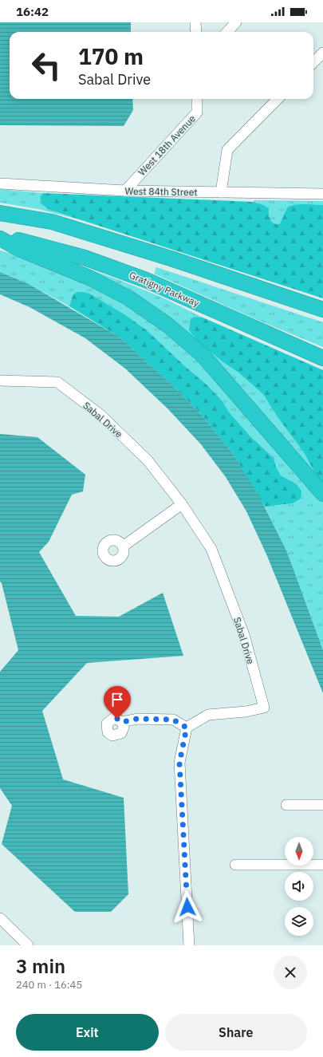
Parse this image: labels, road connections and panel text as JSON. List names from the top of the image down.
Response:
{
  "streets": {
    "highway": ["Gratigny Parkway"],
    "street": ["West 18th Avenue", "West 84th Street", "Sabal Drive"]
  },
  "crossings": [
    ["West 18th Avenue", "West 84th Street"]
  ],
  "north": "bottom",
  "page": {
    "status": "16:42",
    "turn": ["170 m", "Sabal Drive"],
    "heading": ["3 min", "240 m · 16:45"],
    "buttons": ["Exit", "Share"]
  }
}
